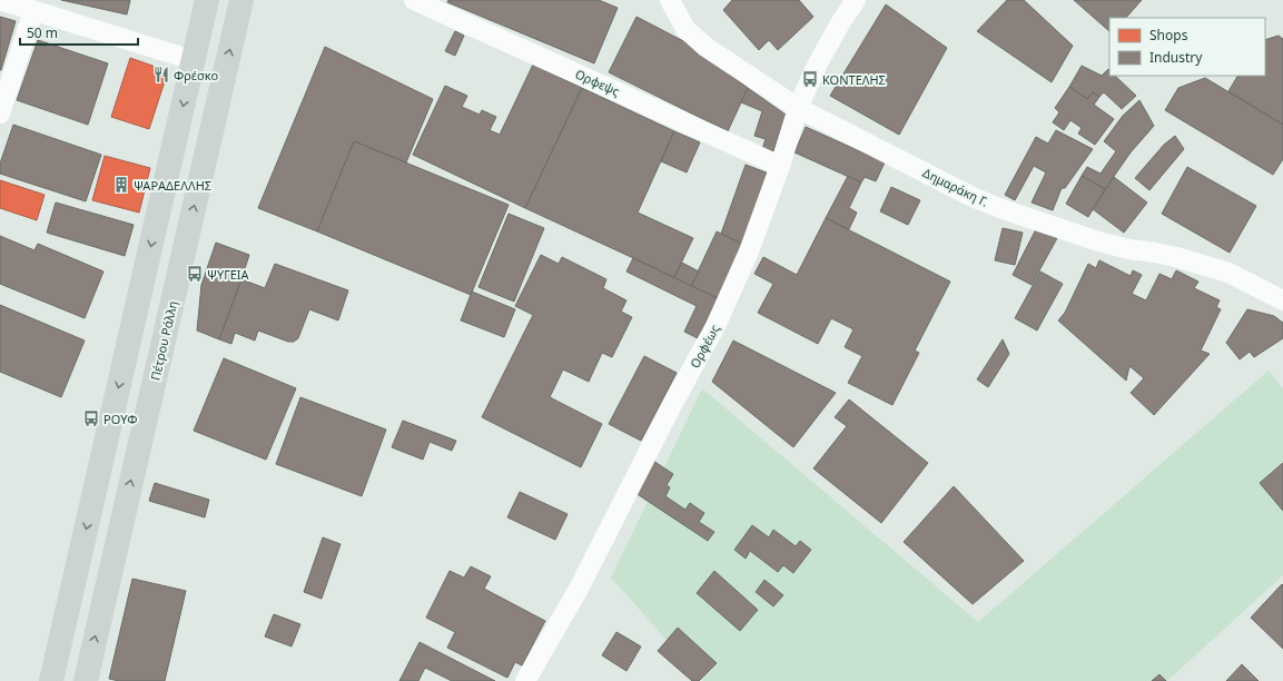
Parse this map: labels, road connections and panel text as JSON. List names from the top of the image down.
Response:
{
  "streets": {
    "main road": ["Πέτρου Ράλλη"],
    "street": ["Ορφεψς", "Δημαράκη Γ.", "Ορφέως"]
  },
  "crossings": [
    ["Ορφεψς", "Ορφέως"],
    ["Δημαράκη Γ.", "Ορφέως"]
  ],
  "places": {
    "restaurant": ["Φρέσκο"],
    "bus stop": ["ΚΟΝΤΕΛΗΣ", "ΨΥΓΕΙΑ", "ΡΟΥΦ"],
    "building": ["ΨΑΡΑΔΕΛΛΗΣ"]
  },
  "legend": ["Shops", "Industry"],
  "scale_bar": "50 m"
}
